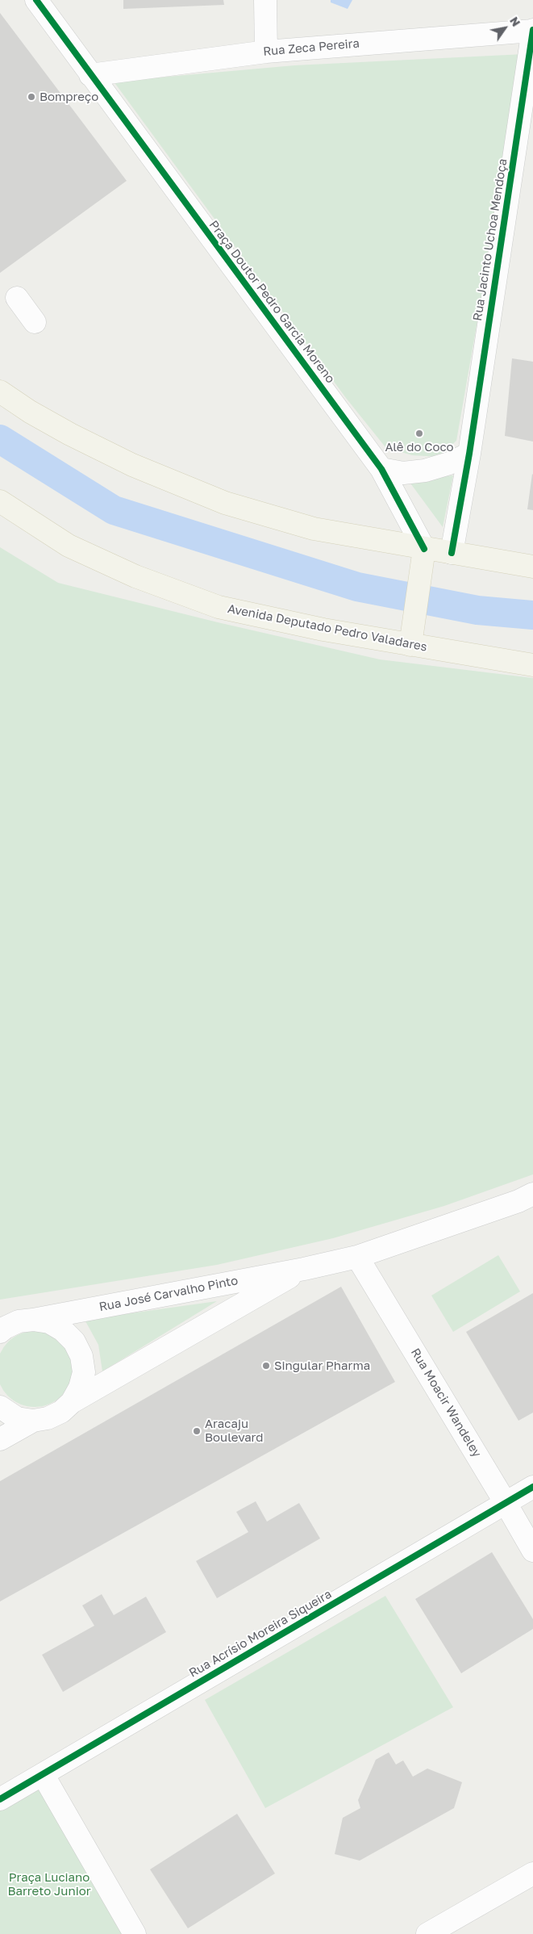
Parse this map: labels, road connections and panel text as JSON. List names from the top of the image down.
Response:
{
  "streets": {
    "main road": ["Avenida Deputado Pedro Valadares"],
    "street": [
      "Rua Zeca Pereira",
      "Rua Jacinto Uchoa Mendoça",
      "Praça Doutor Pedro Garcia Moreno",
      "Rua José Carvalho Pinto",
      "Rua Moacir Wandeley",
      "Rua Acrísio Moreira Siqueira"
    ]
  },
  "crossings": [
    ["Rua Zeca Pereira", "Rua Jacinto Uchoa Mendoça"],
    ["Rua Zeca Pereira", "Praça Doutor Pedro Garcia Moreno"],
    ["Rua José Carvalho Pinto", "Rua Moacir Wandeley"],
    ["Rua Moacir Wandeley", "Rua Acrísio Moreira Siqueira"]
  ],
  "parks": ["Praça Luciano Barreto Junior"],
  "places": [
    "Bompreço",
    "Alê do Coco",
    "Singular Pharma",
    "Aracaju Boulevard"
  ],
  "north": "top right"
}
